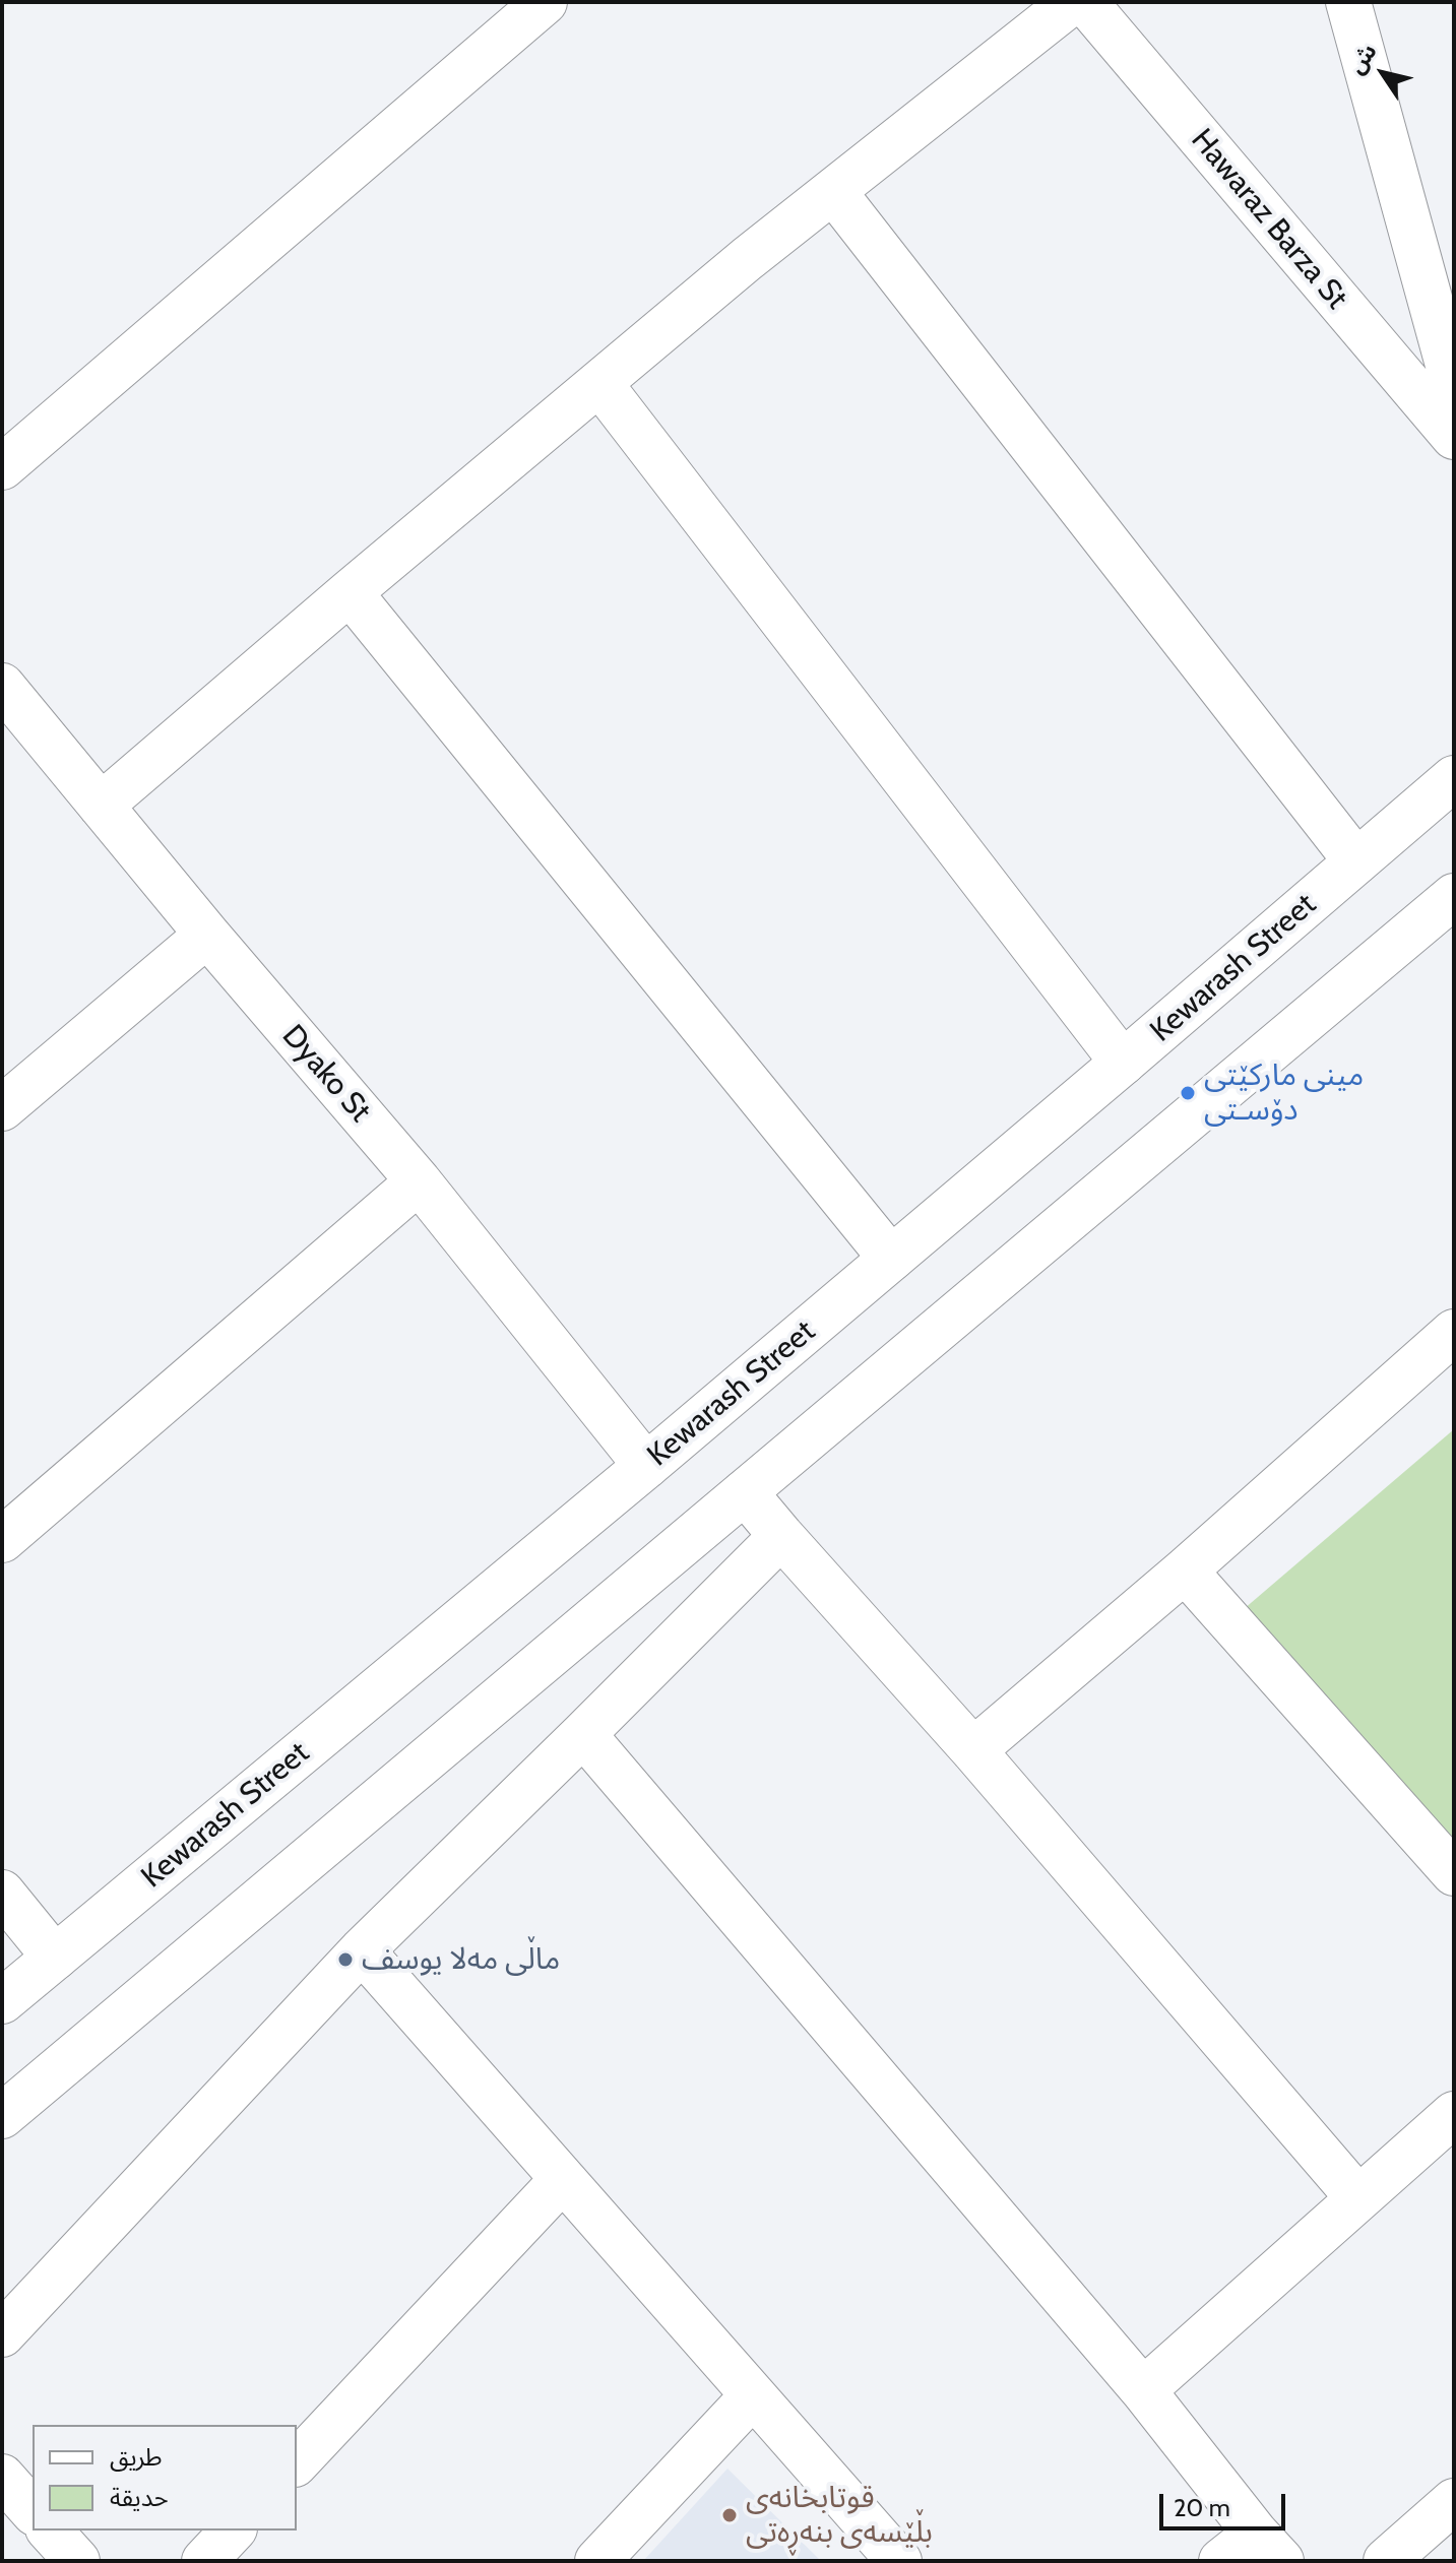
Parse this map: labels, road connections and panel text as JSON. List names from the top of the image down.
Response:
{
  "streets": {
    "street": ["Hawaraz Barza St", "Kewarash Street", "Dyako St"]
  },
  "crossings": [
    ["Kewarash Street", "Dyako St"]
  ],
  "places": ["مینی مارکێتی دۆسـتی", "ماڵی مەلا یوسف", "قوتابخانه‌ی بڵێسه‌ی بنه‌ڕه‌تی"],
  "legend": ["طريق", "حديقة"],
  "scale_bar": "20 m",
  "north": "top left"
}
